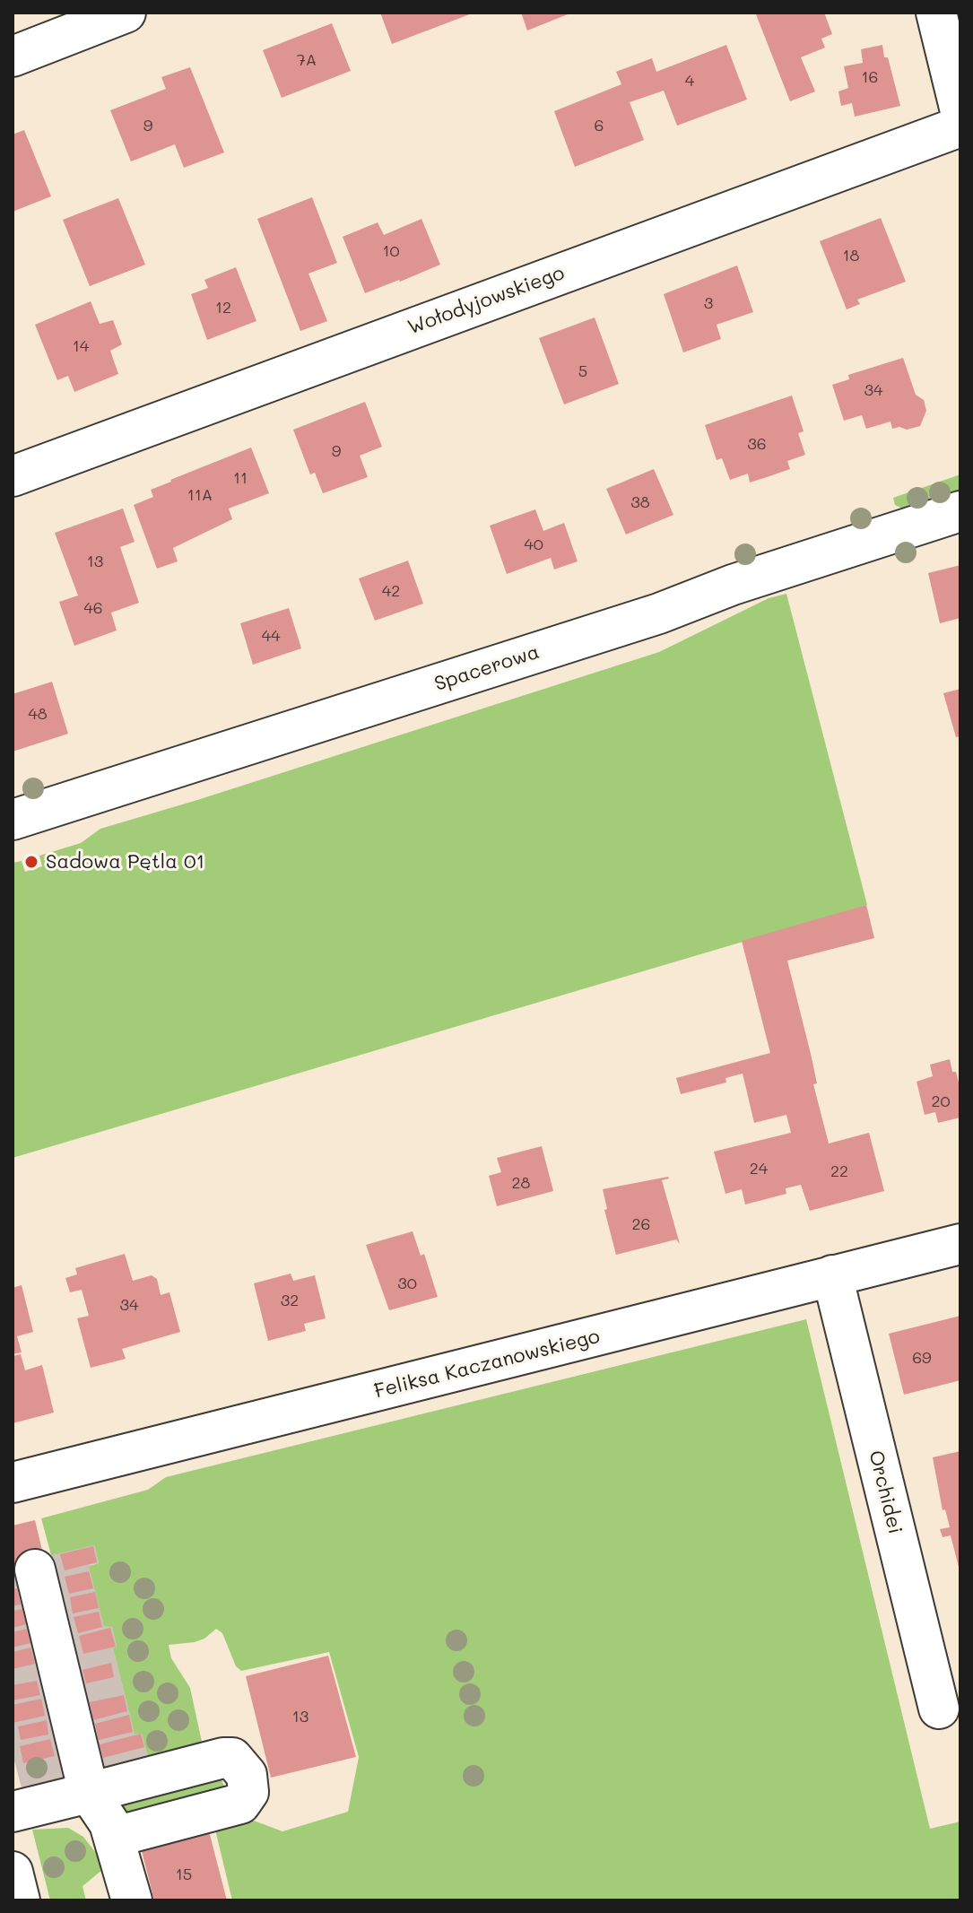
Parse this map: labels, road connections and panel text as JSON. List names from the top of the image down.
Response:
{
  "streets": {
    "street": [
      "Wołodyjowskiego",
      "Spacerowa",
      "Feliksa Kaczanowskiego",
      "Orchidei"
    ]
  },
  "crossings": [
    ["Feliksa Kaczanowskiego", "Orchidei"]
  ],
  "places": ["Sadowa Pętla 01"],
  "house_numbers": [
    "7A",
    "16",
    "4",
    "9",
    "6",
    "10",
    "18",
    "3",
    "12",
    "14",
    "5",
    "34",
    "36",
    "9",
    "11",
    "11A",
    "38",
    "40",
    "13",
    "42",
    "46",
    "44",
    "48",
    "20",
    "24",
    "22",
    "28",
    "26",
    "30",
    "32",
    "34",
    "69",
    "13",
    "15"
  ]
}
